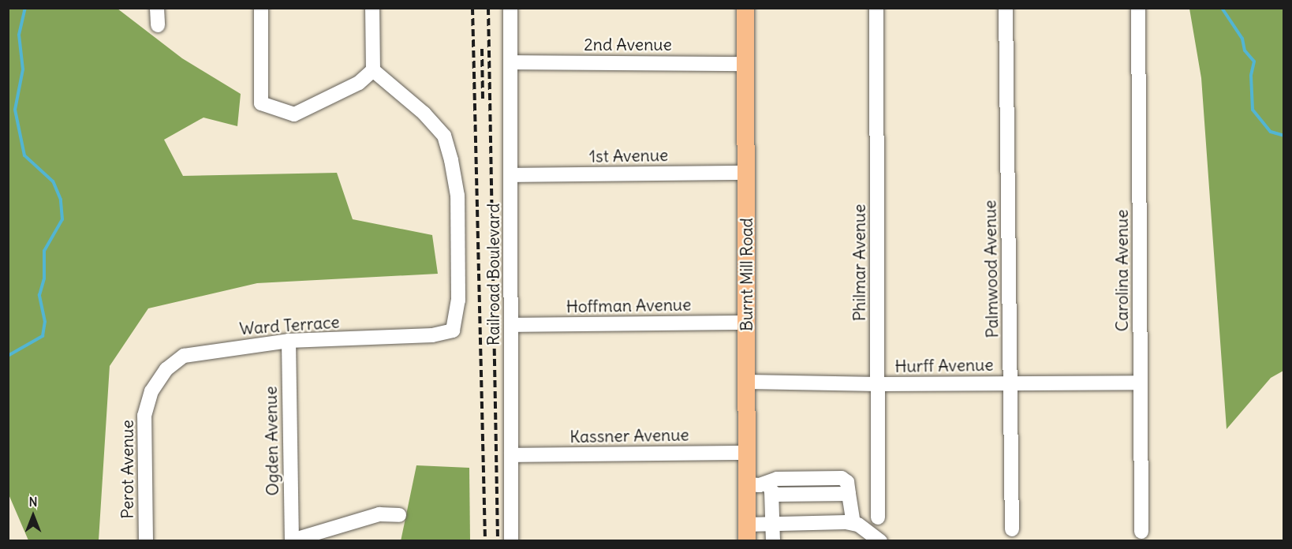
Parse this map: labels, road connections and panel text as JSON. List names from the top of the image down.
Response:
{
  "streets": {
    "main road": ["Burnt Mill Road"],
    "street": [
      "2nd Avenue",
      "1st Avenue",
      "Philmar Avenue",
      "Palmwood Avenue",
      "Carolina Avenue",
      "Railroad Boulevard",
      "Hoffman Avenue",
      "Ward Terrace",
      "Hurff Avenue",
      "Kassner Avenue",
      "Ogden Avenue",
      "Perot Avenue"
    ]
  },
  "crossings": [
    ["2nd Avenue", "Railroad Boulevard"],
    ["2nd Avenue", "Burnt Mill Road"],
    ["1st Avenue", "Railroad Boulevard"],
    ["1st Avenue", "Burnt Mill Road"],
    ["Philmar Avenue", "Hurff Avenue"],
    ["Palmwood Avenue", "Hurff Avenue"],
    ["Carolina Avenue", "Hurff Avenue"],
    ["Railroad Boulevard", "Hoffman Avenue"],
    ["Railroad Boulevard", "Kassner Avenue"],
    ["Burnt Mill Road", "Hoffman Avenue"],
    ["Burnt Mill Road", "Hurff Avenue"],
    ["Burnt Mill Road", "Kassner Avenue"],
    ["Ward Terrace", "Ogden Avenue"],
    ["Ward Terrace", "Perot Avenue"]
  ],
  "north": "top"
}
